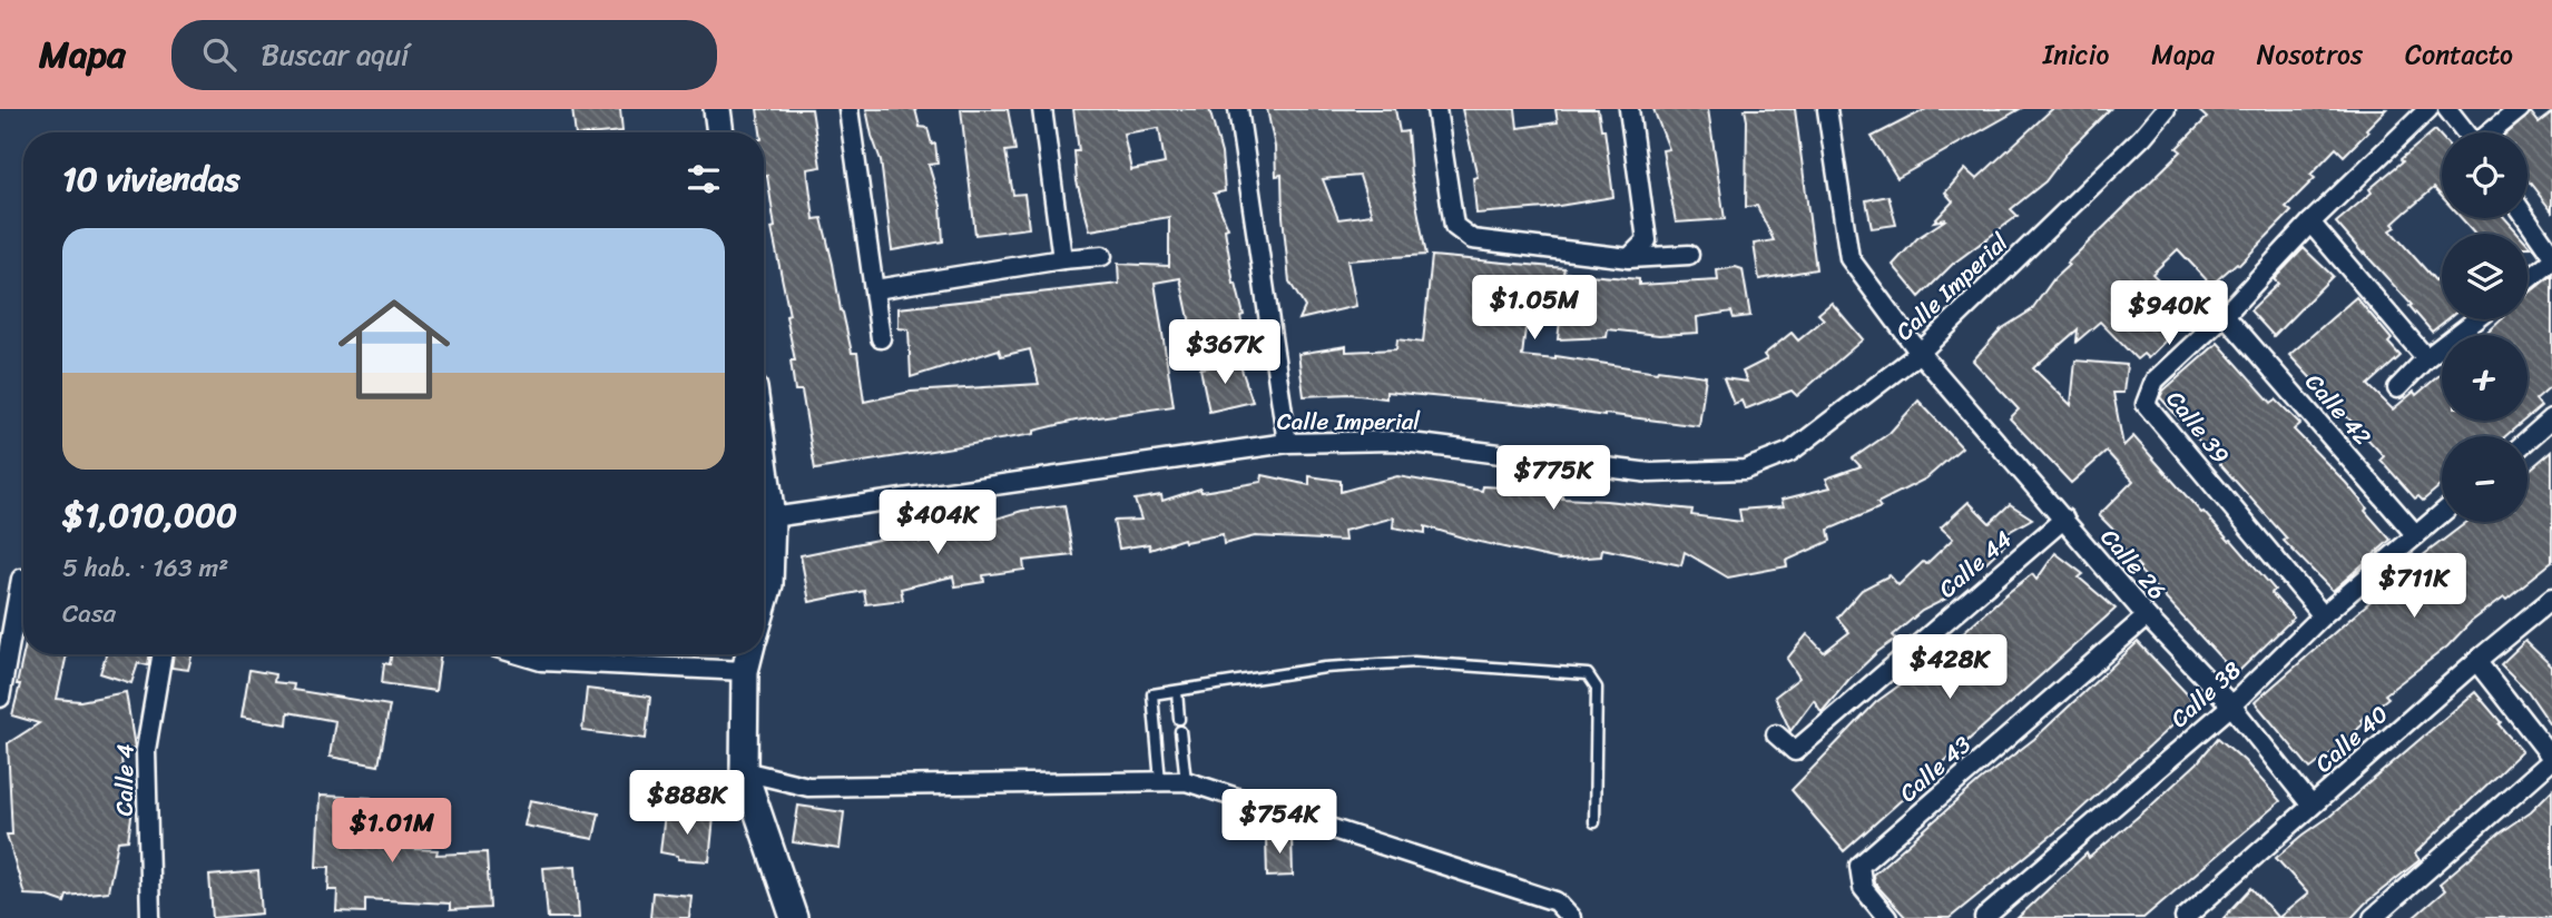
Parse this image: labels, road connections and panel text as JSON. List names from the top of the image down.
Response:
{
  "streets": {
    "street": [
      "Calle Imperial",
      "Calle 42",
      "Calle 39",
      "Calle 44",
      "Calle 26",
      "Calle 38",
      "Calle 40",
      "Calle 43",
      "Calle 4"
    ]
  },
  "crossings": [
    ["Calle Imperial", "Calle 26"],
    ["Calle 42", "Calle 39"],
    ["Calle 42", "Calle 38"],
    ["Calle 39", "Calle 38"],
    ["Calle 44", "Calle 26"],
    ["Calle 26", "Calle 38"],
    ["Calle 26", "Calle 40"],
    ["Calle 26", "Calle 43"]
  ],
  "page": {
    "header": "Mapa",
    "search": "Buscar aquí",
    "nav": [
      "Inicio",
      "Mapa",
      "Nosotros",
      "Contacto"
    ],
    "map_buttons": ["+", "−"],
    "heading": "10 viviendas",
    "list": [
      {
        "name": "$1,010,000",
        "note": "5 hab. · 163 m² · Casa"
      }
    ],
    "price": [
      "$1.05M",
      "$940K",
      "$367K",
      "$775K",
      "$404K",
      "$711K",
      "$428K",
      "$888K",
      "$754K",
      "$1.01M"
    ]
  }
}
